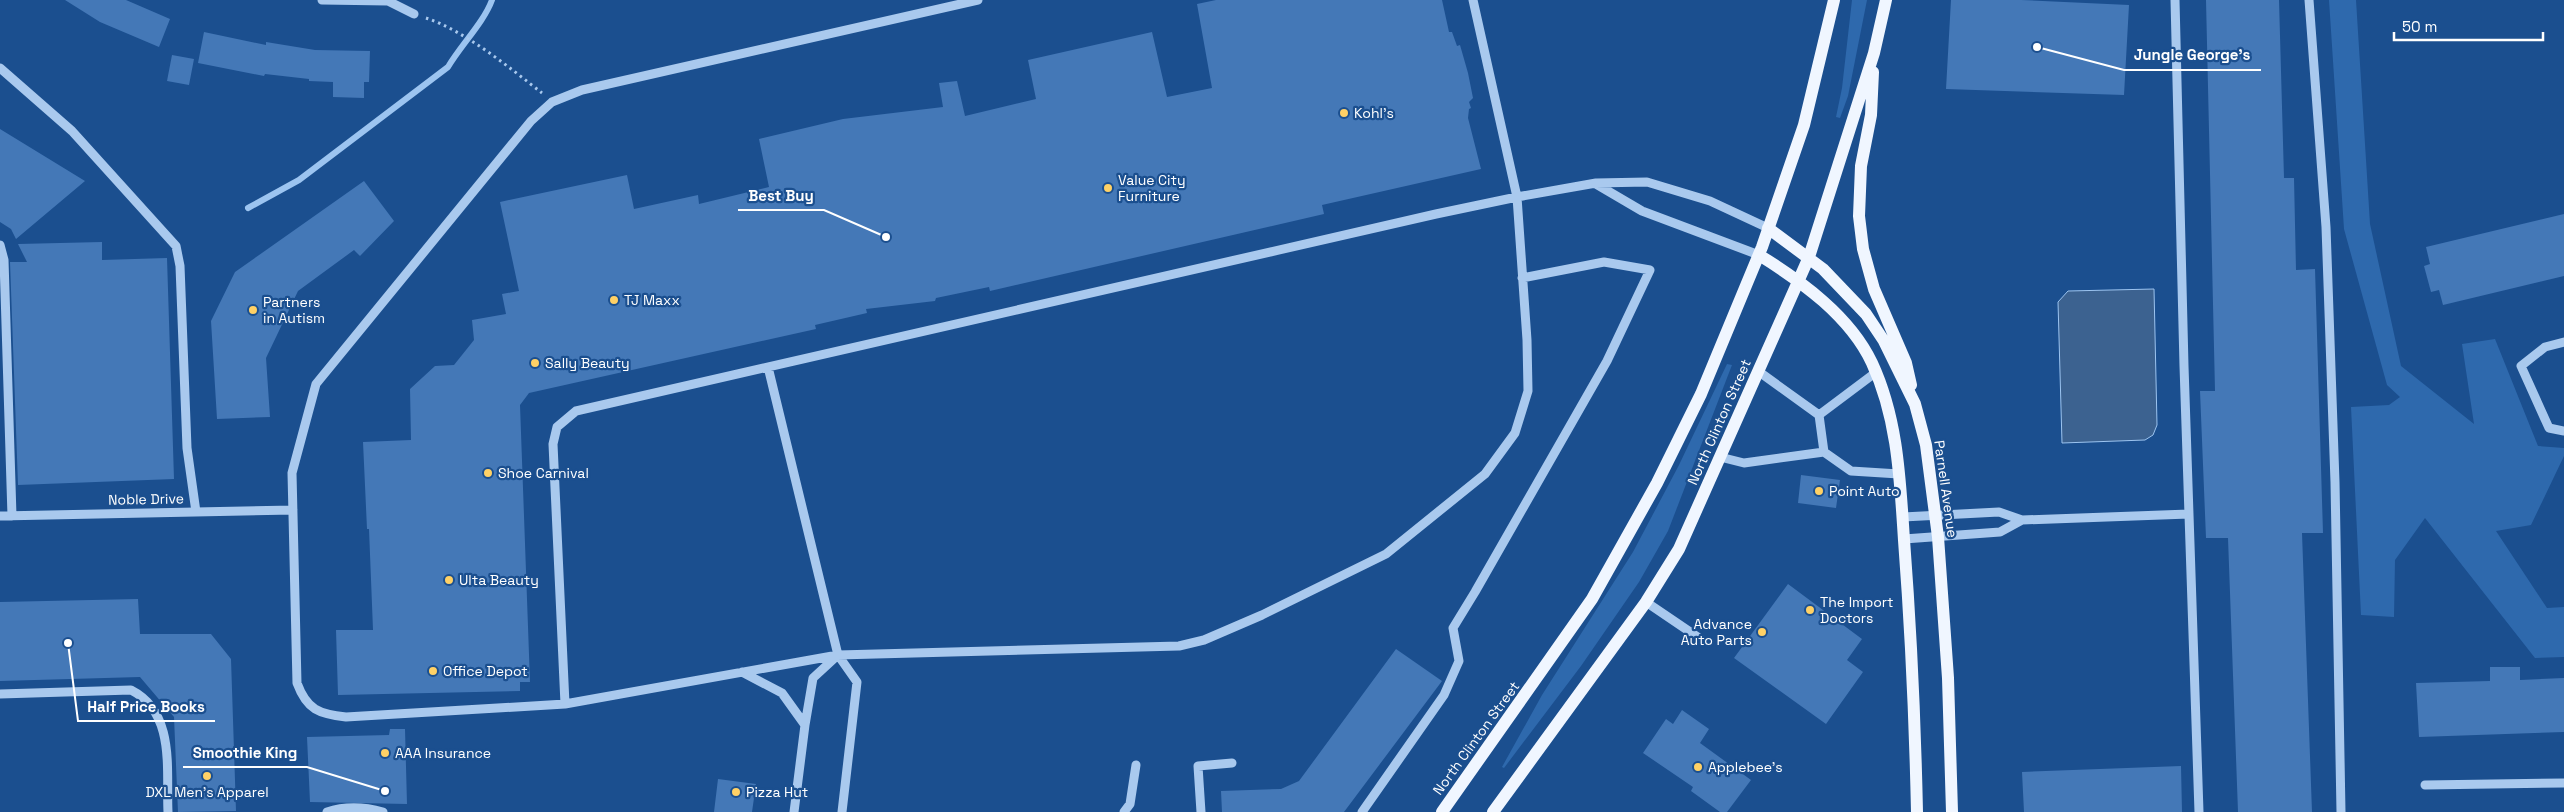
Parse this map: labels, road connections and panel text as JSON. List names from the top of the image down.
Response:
{
  "streets": {
    "main road": ["North Clinton Street", "Parnell Avenue"],
    "street": ["Noble Drive"]
  },
  "crossings": [
    ["North Clinton Street", "Parnell Avenue"]
  ],
  "places": [
    "Jungle George's",
    "Kohl's",
    "Value City Furniture",
    "Best Buy",
    "TJ Maxx",
    "Partners in Autism",
    "Sally Beauty",
    "Shoe Carnival",
    "Point Auto",
    "Ulta Beauty",
    "The Import Doctors",
    "Advance Auto Parts",
    "Half Price Books",
    "Office Depot",
    "AAA Insurance",
    "Applebee's",
    "DXL Men's Apparel",
    "Smoothie King",
    "Pizza Hut"
  ],
  "scale_bar": "50 m"
}
